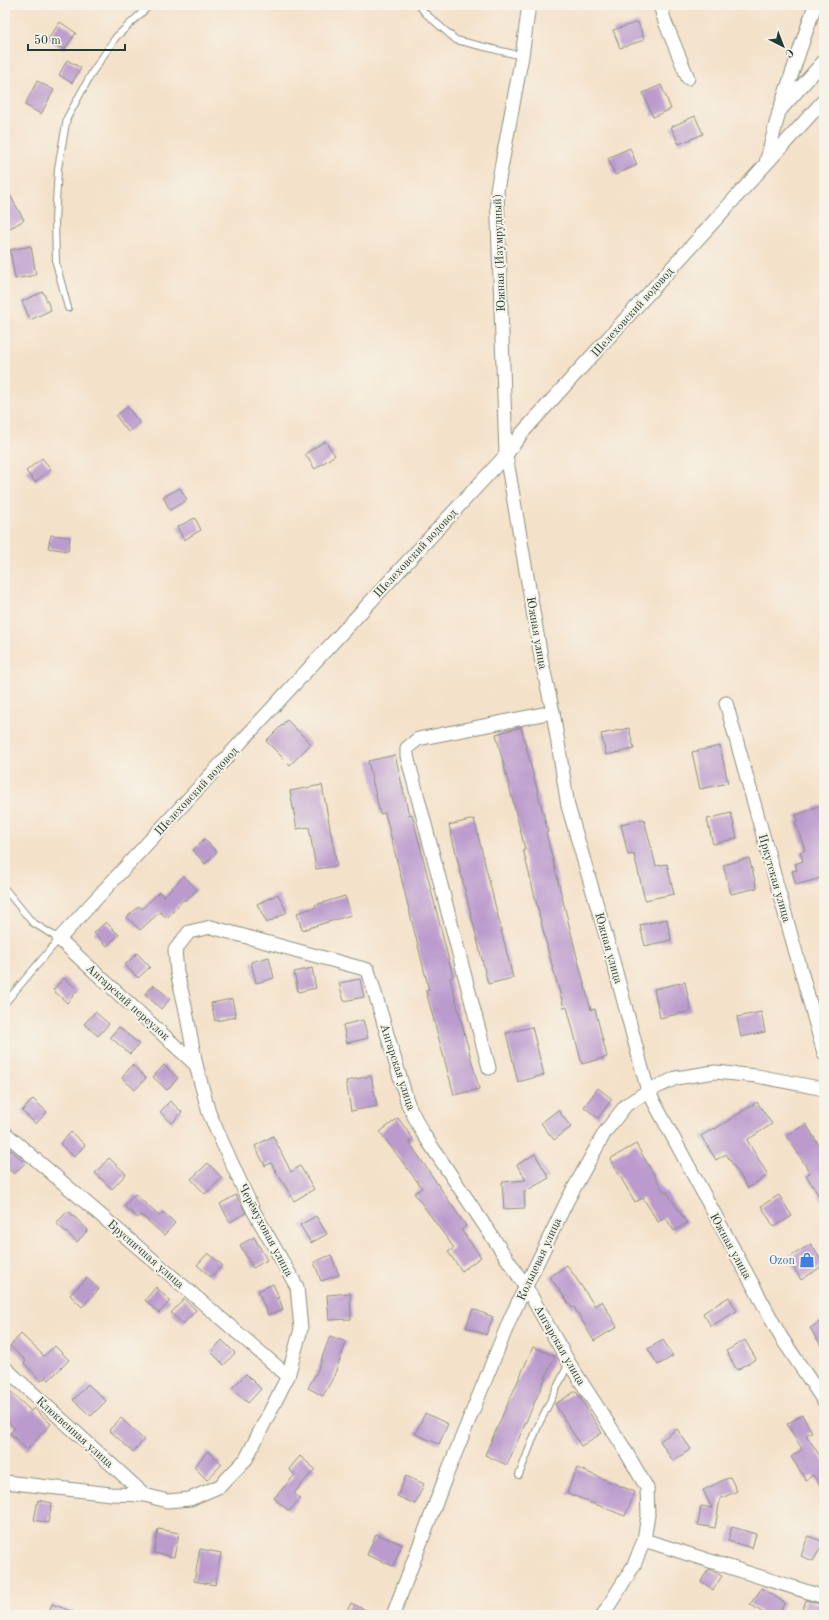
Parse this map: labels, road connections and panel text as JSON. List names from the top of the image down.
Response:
{
  "streets": {
    "street": [
      "Южная (Изумрудный)",
      "Шелеховский водовод",
      "Южная улица",
      "Иркутская улица",
      "Ангарский переулок",
      "Ангарская улица",
      "Черёмуховая улица",
      "Брусничная улица",
      "Кольцевая улица",
      "Клюквенная улица"
    ]
  },
  "crossings": [
    ["Южная (Изумрудный)", "Шелеховский водовод"],
    ["Южная (Изумрудный)", "Южная улица"],
    ["Шелеховский водовод", "Южная улица"],
    ["Шелеховский водовод", "Ангарский переулок"],
    ["Южная улица", "Кольцевая улица"],
    ["Ангарский переулок", "Черёмуховая улица"],
    ["Ангарская улица", "Черёмуховая улица"],
    ["Ангарская улица", "Кольцевая улица"],
    ["Черёмуховая улица", "Брусничная улица"],
    ["Черёмуховая улица", "Клюквенная улица"]
  ],
  "places": {
    "shop": ["Ozon"]
  },
  "scale_bar": "50 m",
  "north": "bottom right"
}
